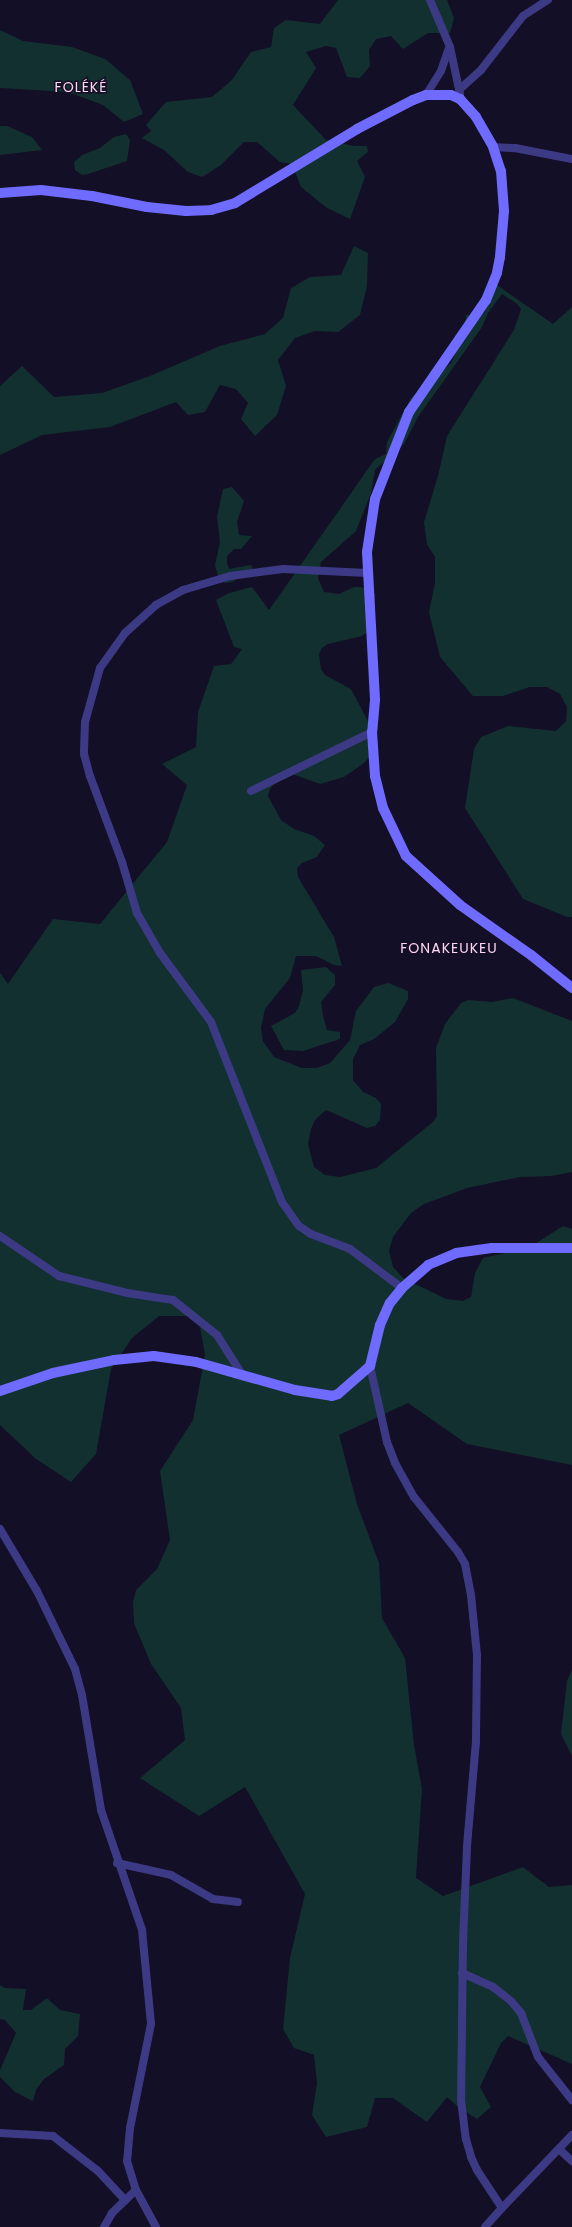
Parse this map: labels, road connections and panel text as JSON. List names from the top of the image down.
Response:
{
  "districts": ["FOLÉKÉ", "FONAKEUKEU"]
}
